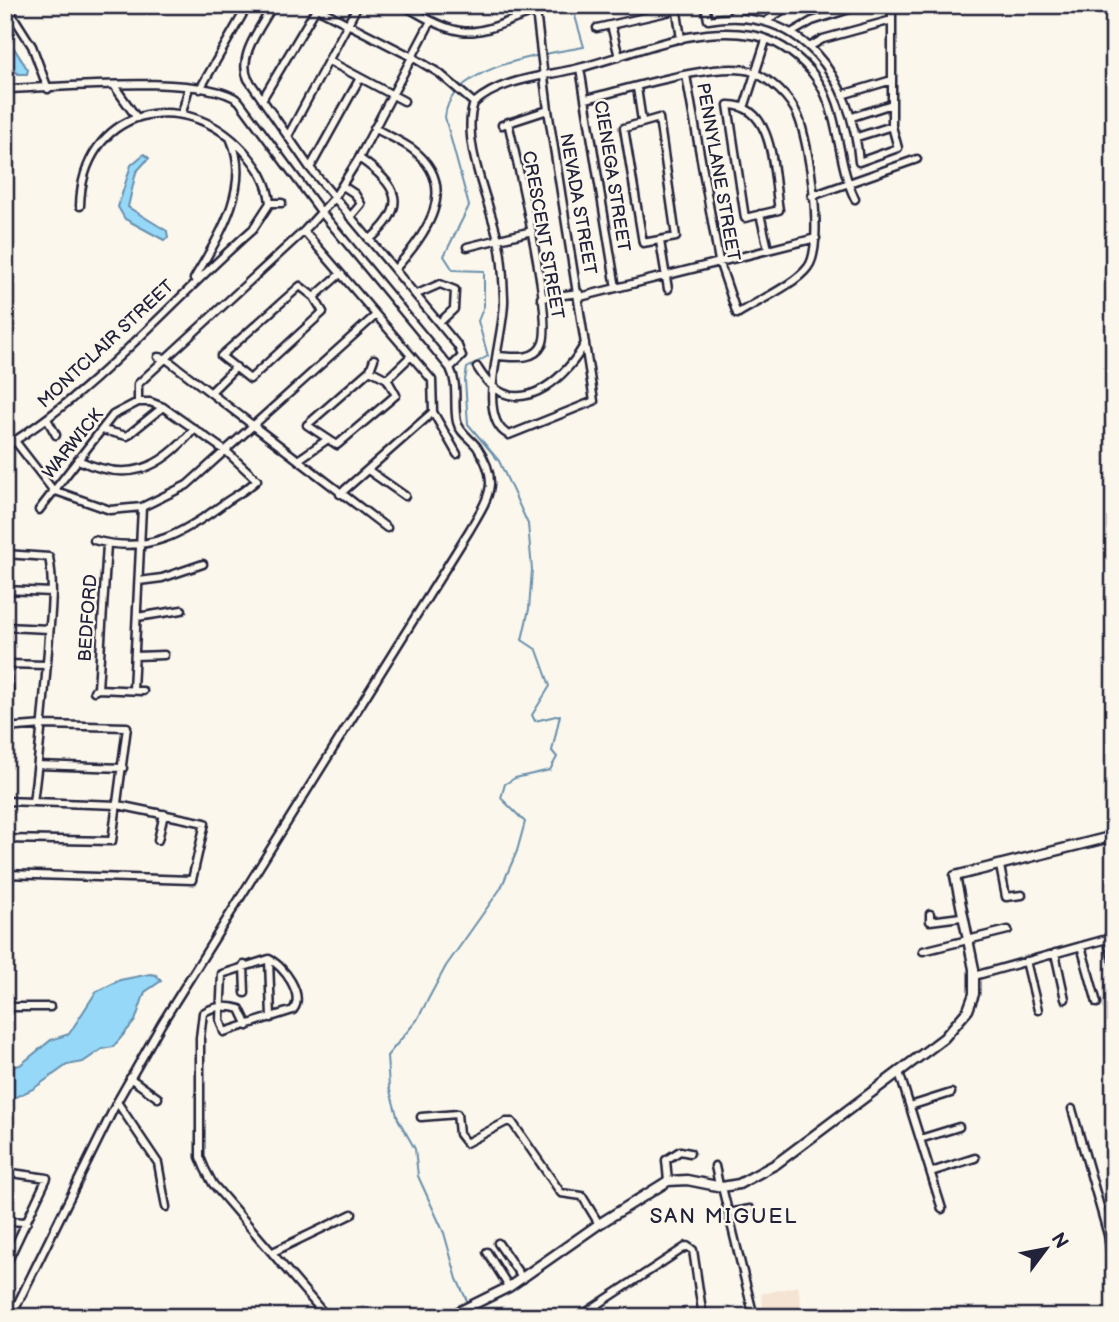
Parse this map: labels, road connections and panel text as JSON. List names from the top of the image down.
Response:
{
  "streets": {
    "street": [
      "PENNYLANE STREET",
      "CIENEGA STREET",
      "NEVADA STREET",
      "CRESCENT STREET",
      "MONTCLAIR STREET",
      "WARWICK",
      "BEDFORD"
    ]
  },
  "crossings": [
    ["NEVADA STREET", "CRESCENT STREET"]
  ],
  "districts": ["SAN MIGUEL"],
  "north": "top right"
}
